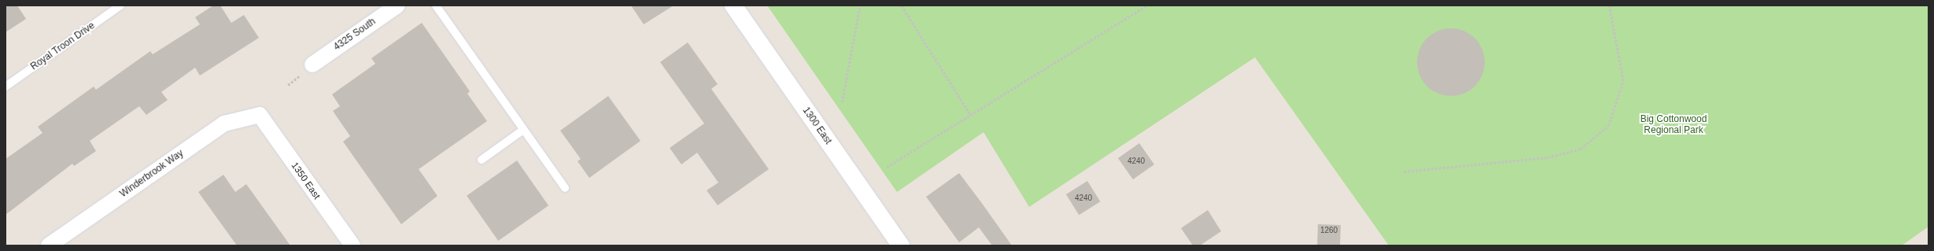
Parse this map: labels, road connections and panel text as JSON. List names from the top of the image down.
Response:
{
  "streets": {
    "main road": ["1300 East"],
    "street": ["4325 South", "Winderbrook Way", "1350 East"],
    "lane": ["Royal Troon Drive"]
  },
  "crossings": [
    ["Winderbrook Way", "1350 East"]
  ],
  "parks": ["Big Cottonwood Regional Park"],
  "house_numbers": ["4240", "4240", "1260"]
}
